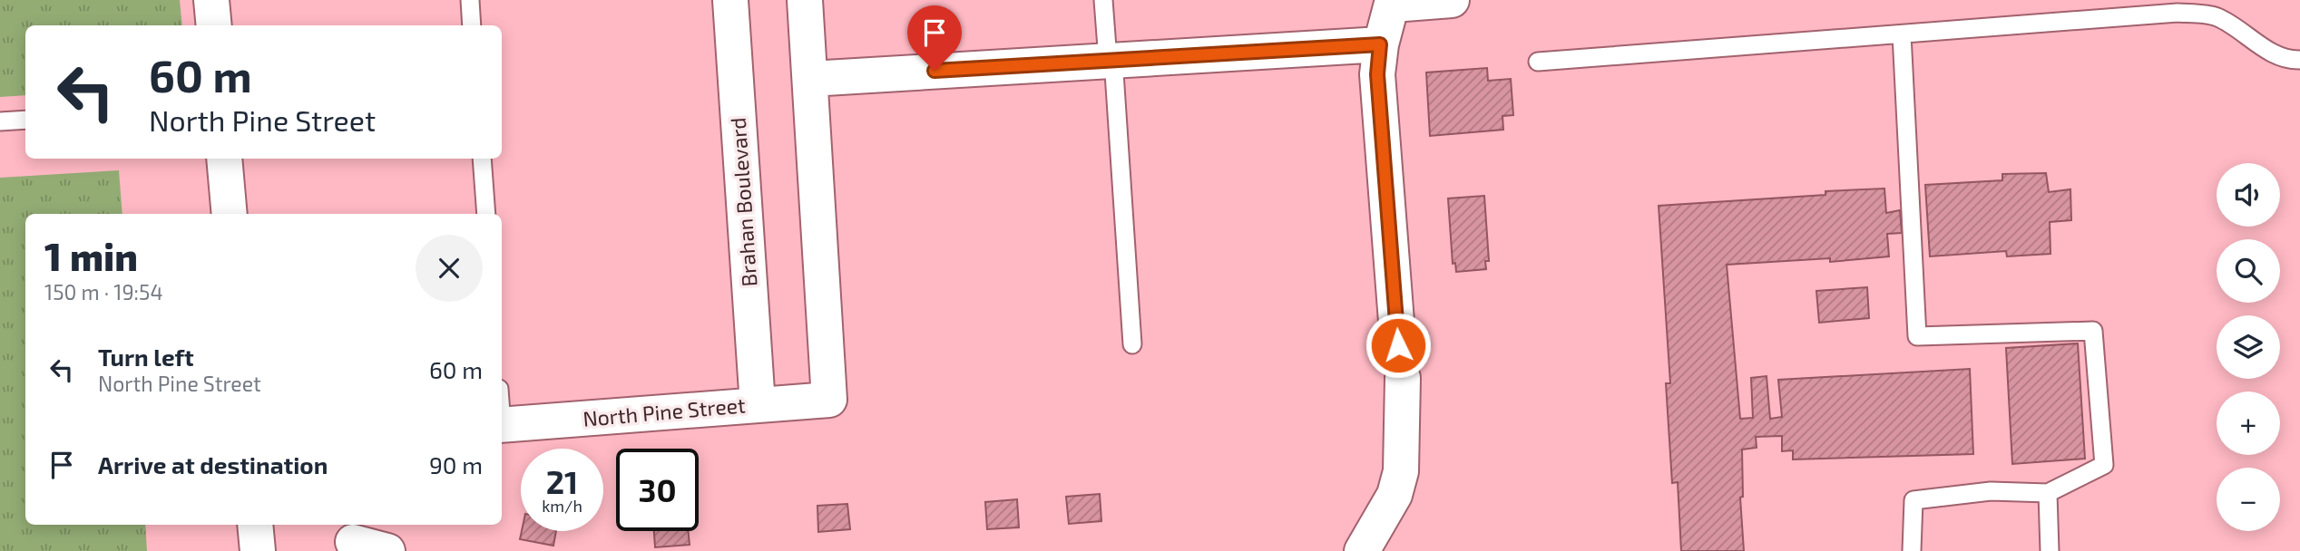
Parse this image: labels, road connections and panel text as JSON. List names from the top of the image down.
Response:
{
  "streets": {
    "street": ["Brahan Boulevard", "North Pine Street"]
  },
  "crossings": [
    ["Brahan Boulevard", "North Pine Street"]
  ],
  "page": {
    "turn": ["60 m", "North Pine Street"],
    "map_buttons": ["+", "−"],
    "heading": ["1 min", "150 m · 19:54"],
    "list": [
      {
        "name": "Turn left",
        "note": "North Pine Street",
        "value": "60 m"
      },
      {
        "name": "Arrive at destination",
        "value": "90 m"
      }
    ],
    "speed": "21 km/h",
    "limit": "30"
  }
}
